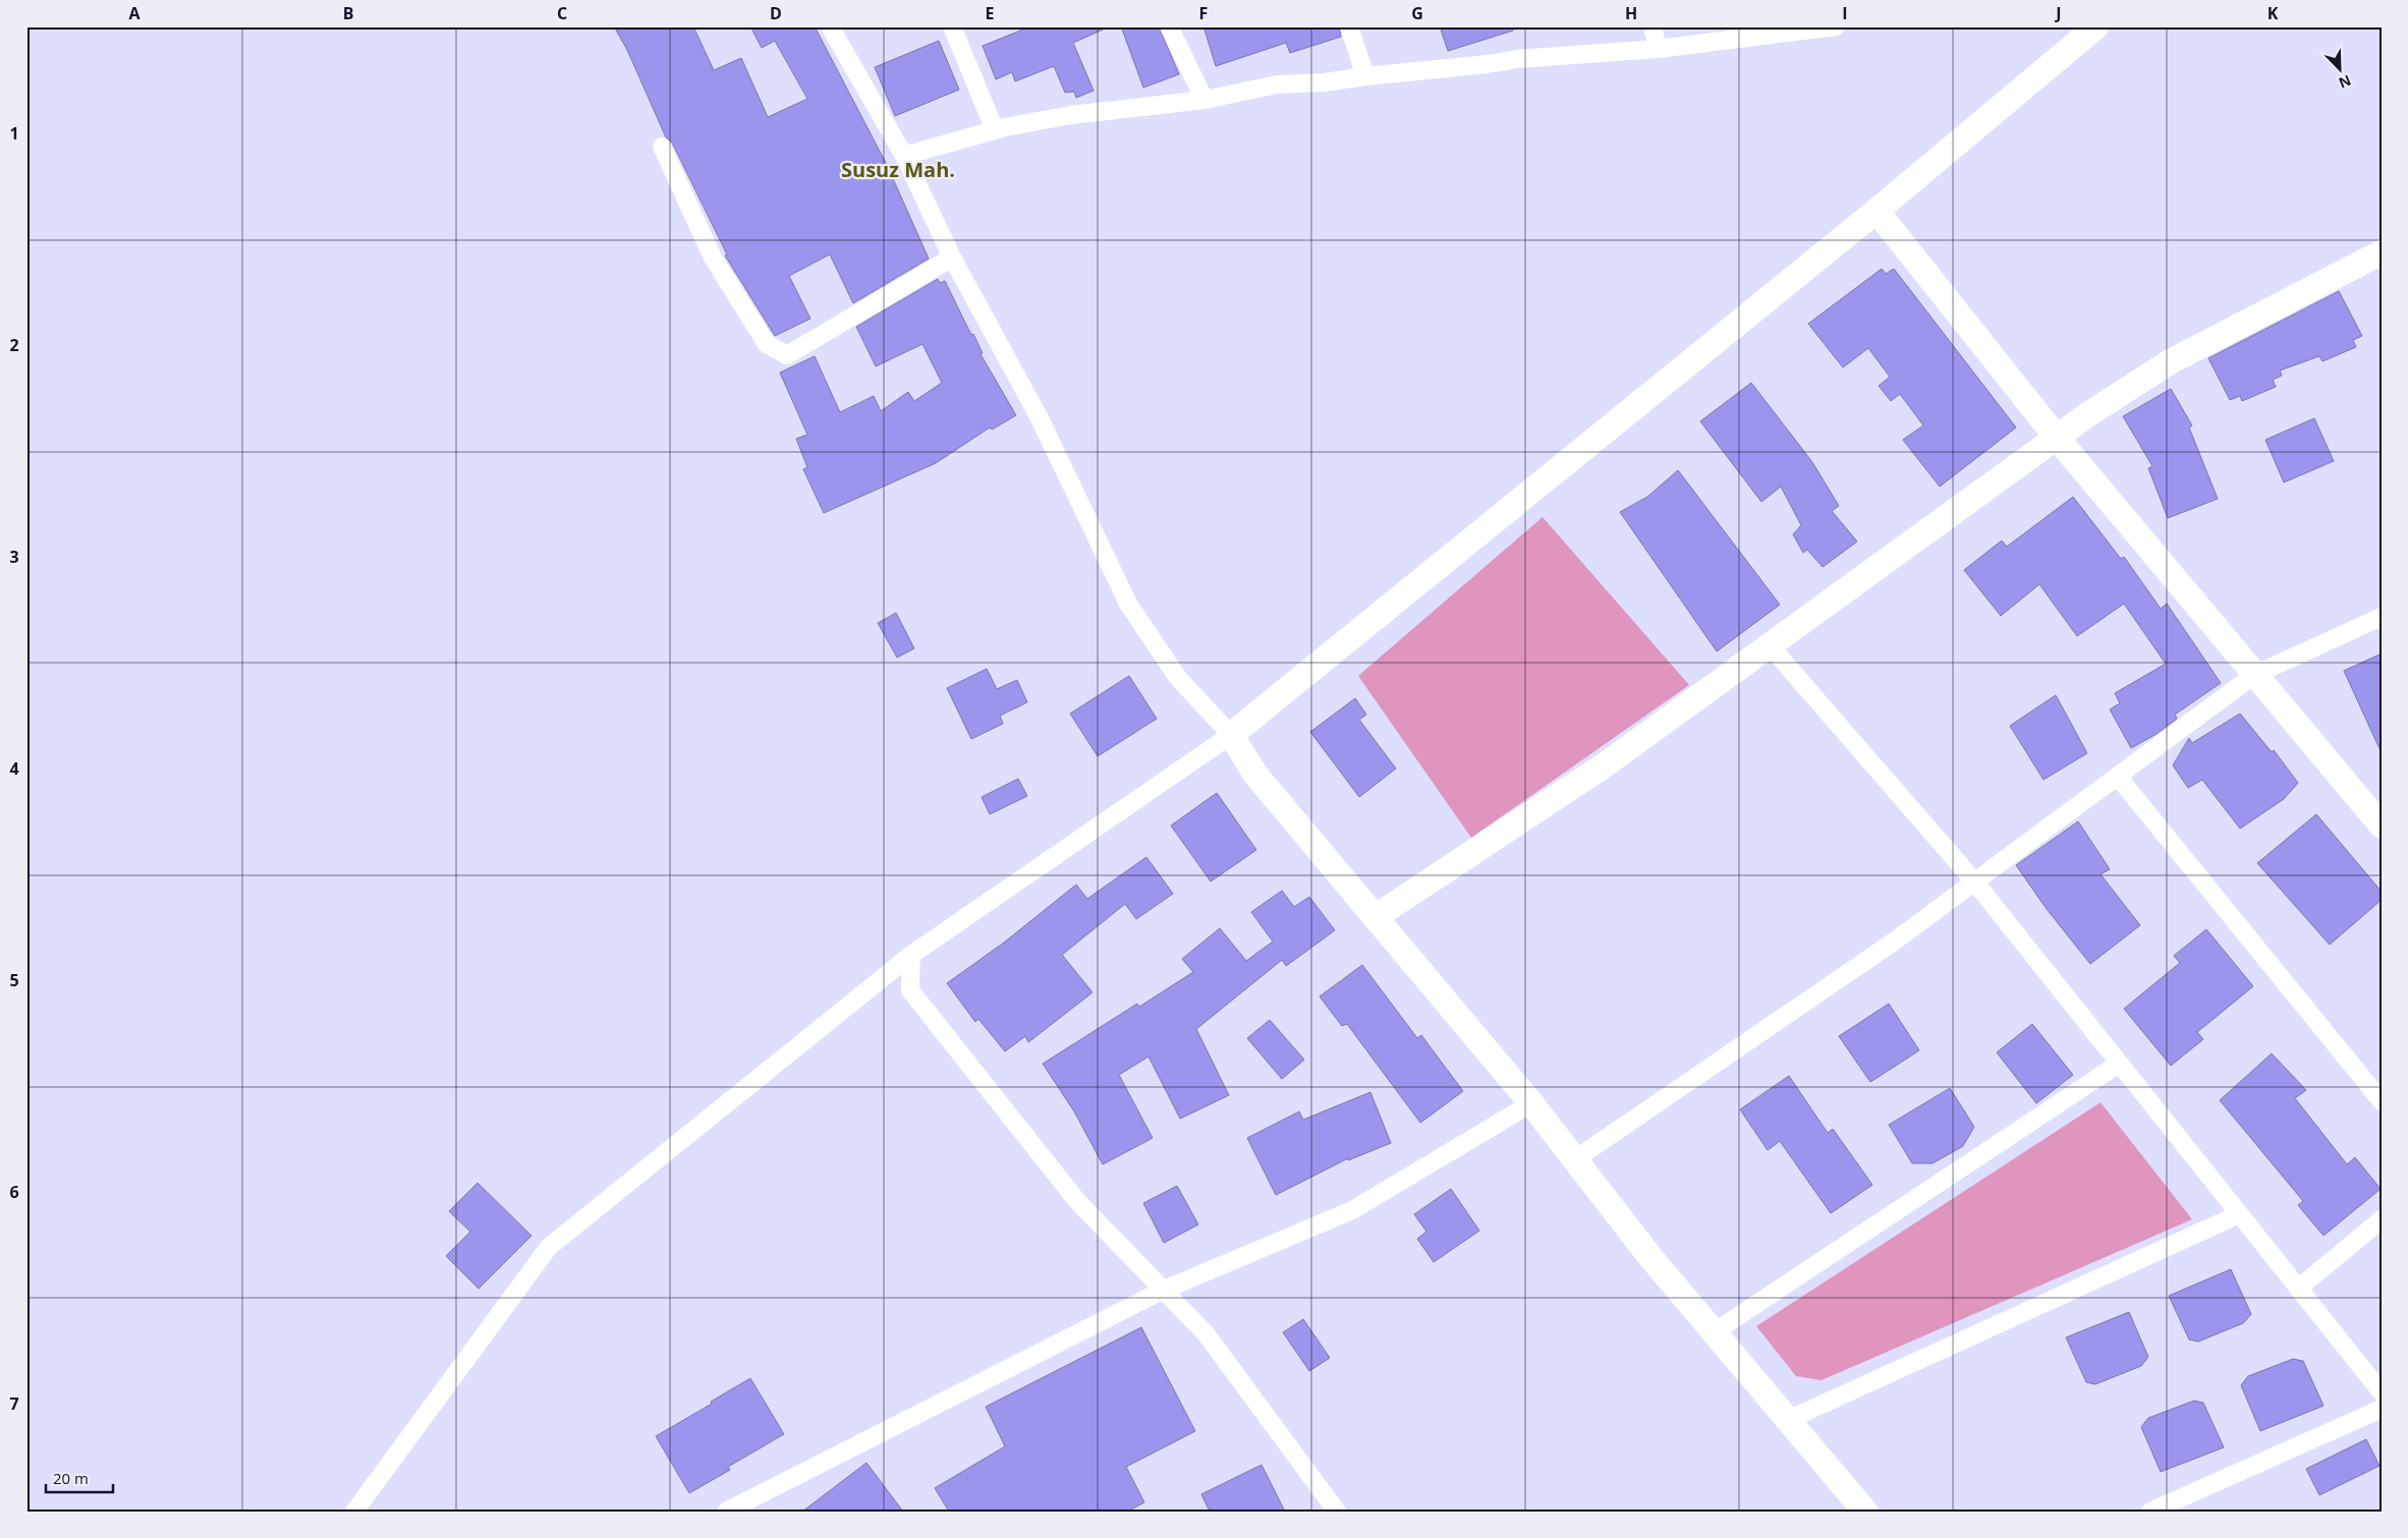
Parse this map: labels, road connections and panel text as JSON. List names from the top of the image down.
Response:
{
  "districts": ["Susuz Mah."],
  "scale_bar": "20 m",
  "north": "bottom right",
  "grid": {
    "columns": [
      "A",
      "B",
      "C",
      "D",
      "E",
      "F",
      "G",
      "H",
      "I",
      "J",
      "K"
    ],
    "rows": [
      "1",
      "2",
      "3",
      "4",
      "5",
      "6",
      "7"
    ]
  }
}
